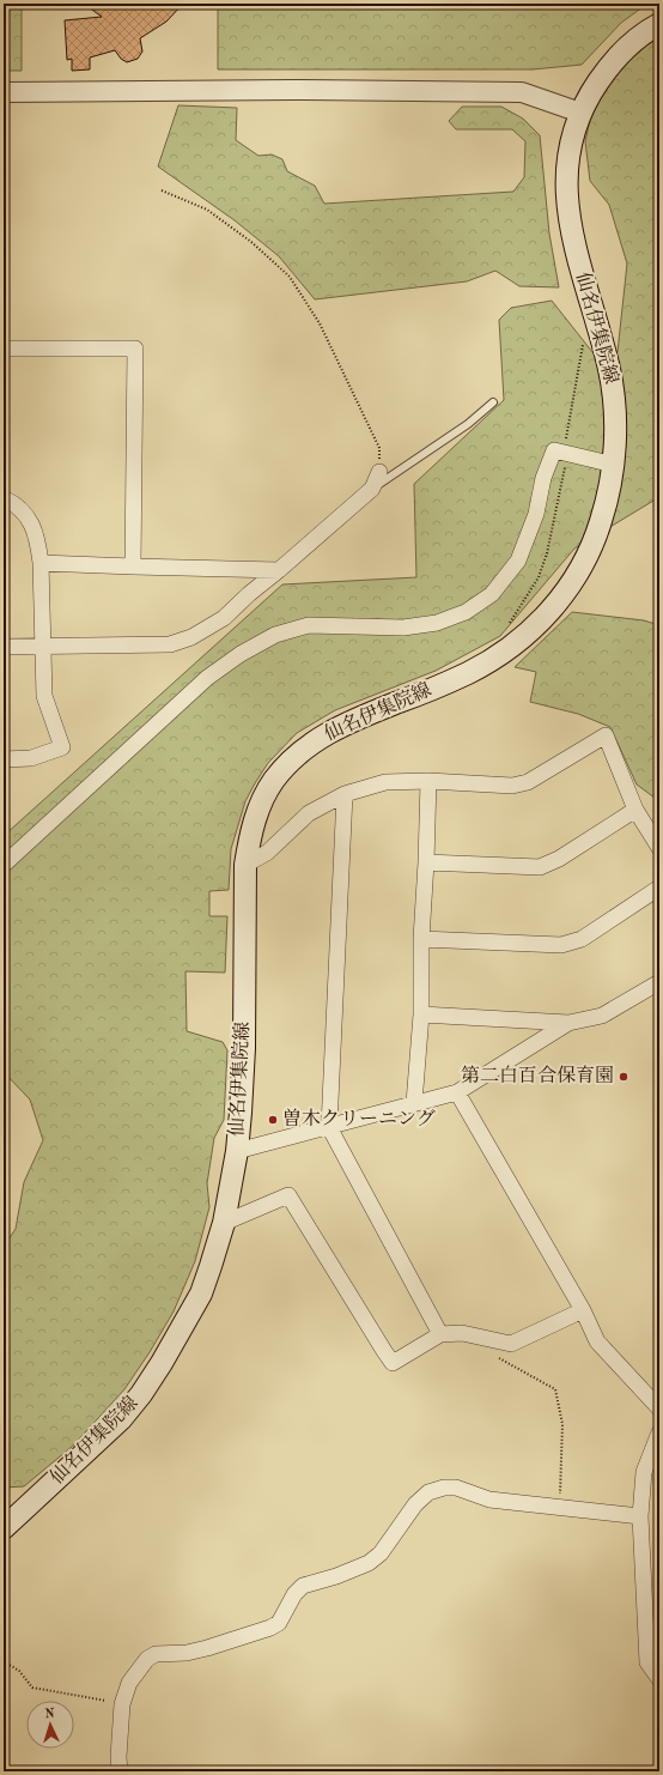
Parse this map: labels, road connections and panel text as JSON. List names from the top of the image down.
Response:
{
  "streets": {
    "main road": ["仙名伊集院線"]
  },
  "places": ["第二白百合保育園", "曽木クリーニング"],
  "north": "top"
}
